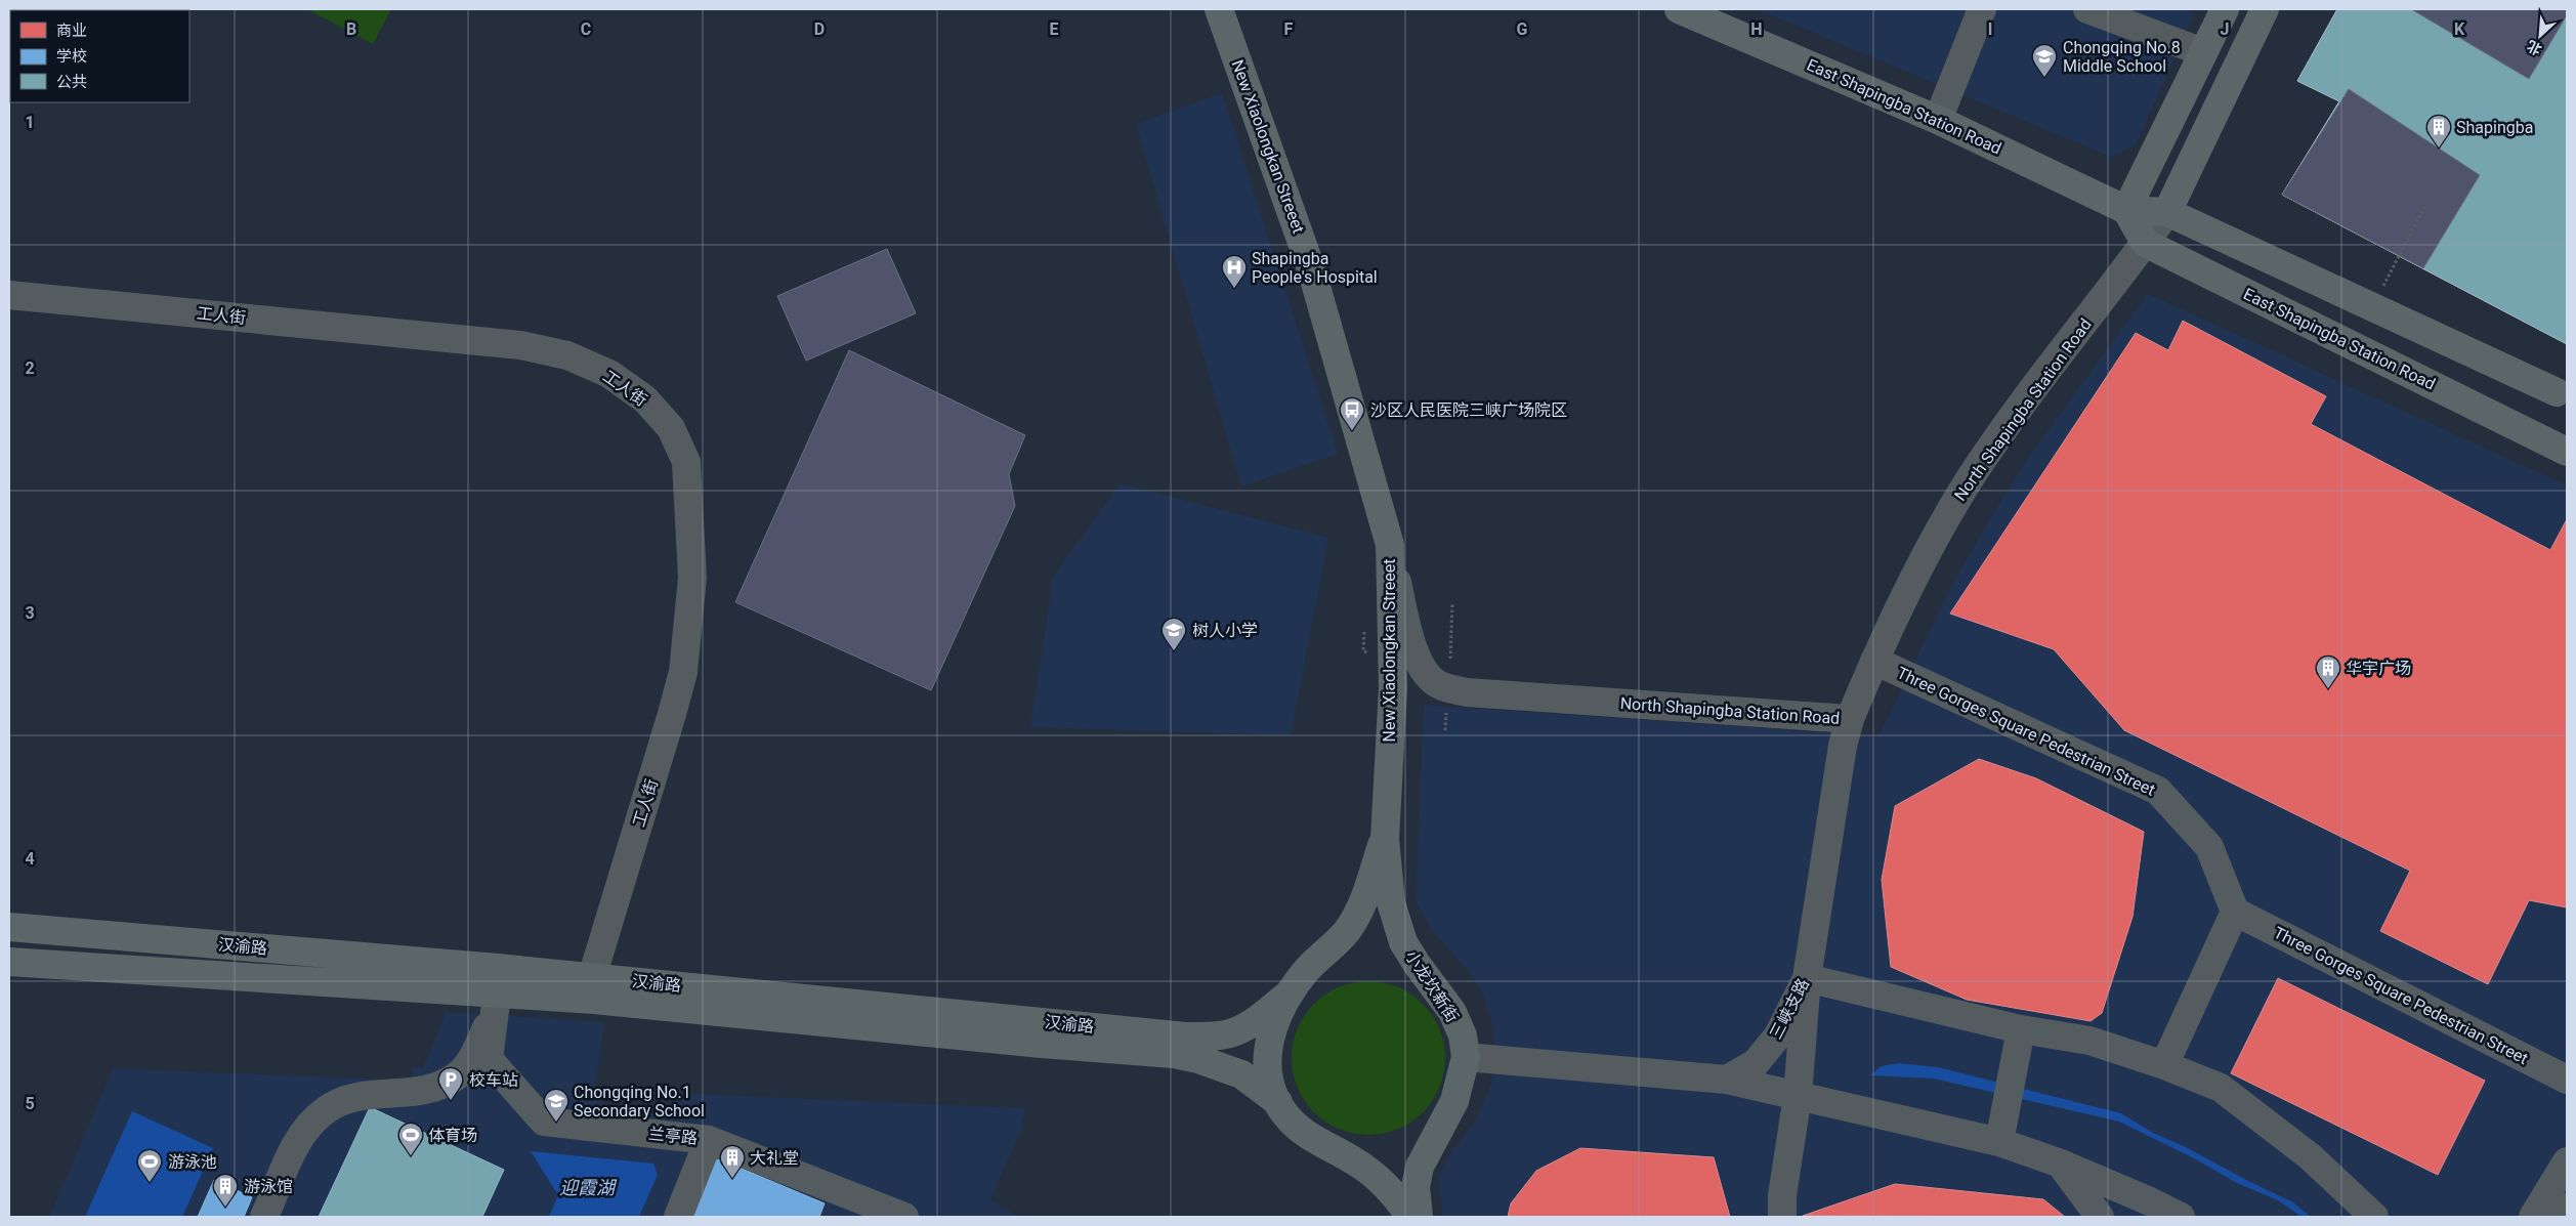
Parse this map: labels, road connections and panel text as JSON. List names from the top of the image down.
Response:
{
  "streets": {
    "main road": [
      "East Shapingba Station Road",
      "New Xiaolongkan Streeet",
      "汉渝路",
      "小龙坎新街"
    ],
    "street": [
      "工人街",
      "North Shapingba Station Road",
      "Three Gorges Square Pedestrian Street",
      "三峡支路",
      "兰亭路"
    ]
  },
  "crossings": [
    ["East Shapingba Station Road", "North Shapingba Station Road"],
    ["New Xiaolongkan Streeet", "North Shapingba Station Road"],
    ["New Xiaolongkan Streeet", "汉渝路"],
    ["New Xiaolongkan Streeet", "小龙坎新街"],
    ["工人街", "汉渝路"],
    ["North Shapingba Station Road", "Three Gorges Square Pedestrian Street"],
    ["North Shapingba Station Road", "三峡支路"],
    ["汉渝路", "兰亭路"]
  ],
  "water": ["迎霞湖"],
  "places": {
    "school or university": ["Chongqing No.8 Middle School", "树人小学", "Chongqing No.1 Secondary School"],
    "building": [
      "Shapingba",
      "华宇广场",
      "大礼堂",
      "游泳馆"
    ],
    "hospital": ["Shapingba People's Hospital"],
    "bus stop": ["沙区人民医院三峡广场院区"],
    "parking": ["校车站"],
    "sports": ["体育场", "游泳池"]
  },
  "legend": ["商业", "学校", "公共"],
  "north": "bottom left",
  "grid": {
    "columns": [
      "B",
      "C",
      "D",
      "E",
      "F",
      "G",
      "H",
      "I",
      "J",
      "K"
    ],
    "rows": [
      "1",
      "2",
      "3",
      "4",
      "5"
    ]
  }
}
